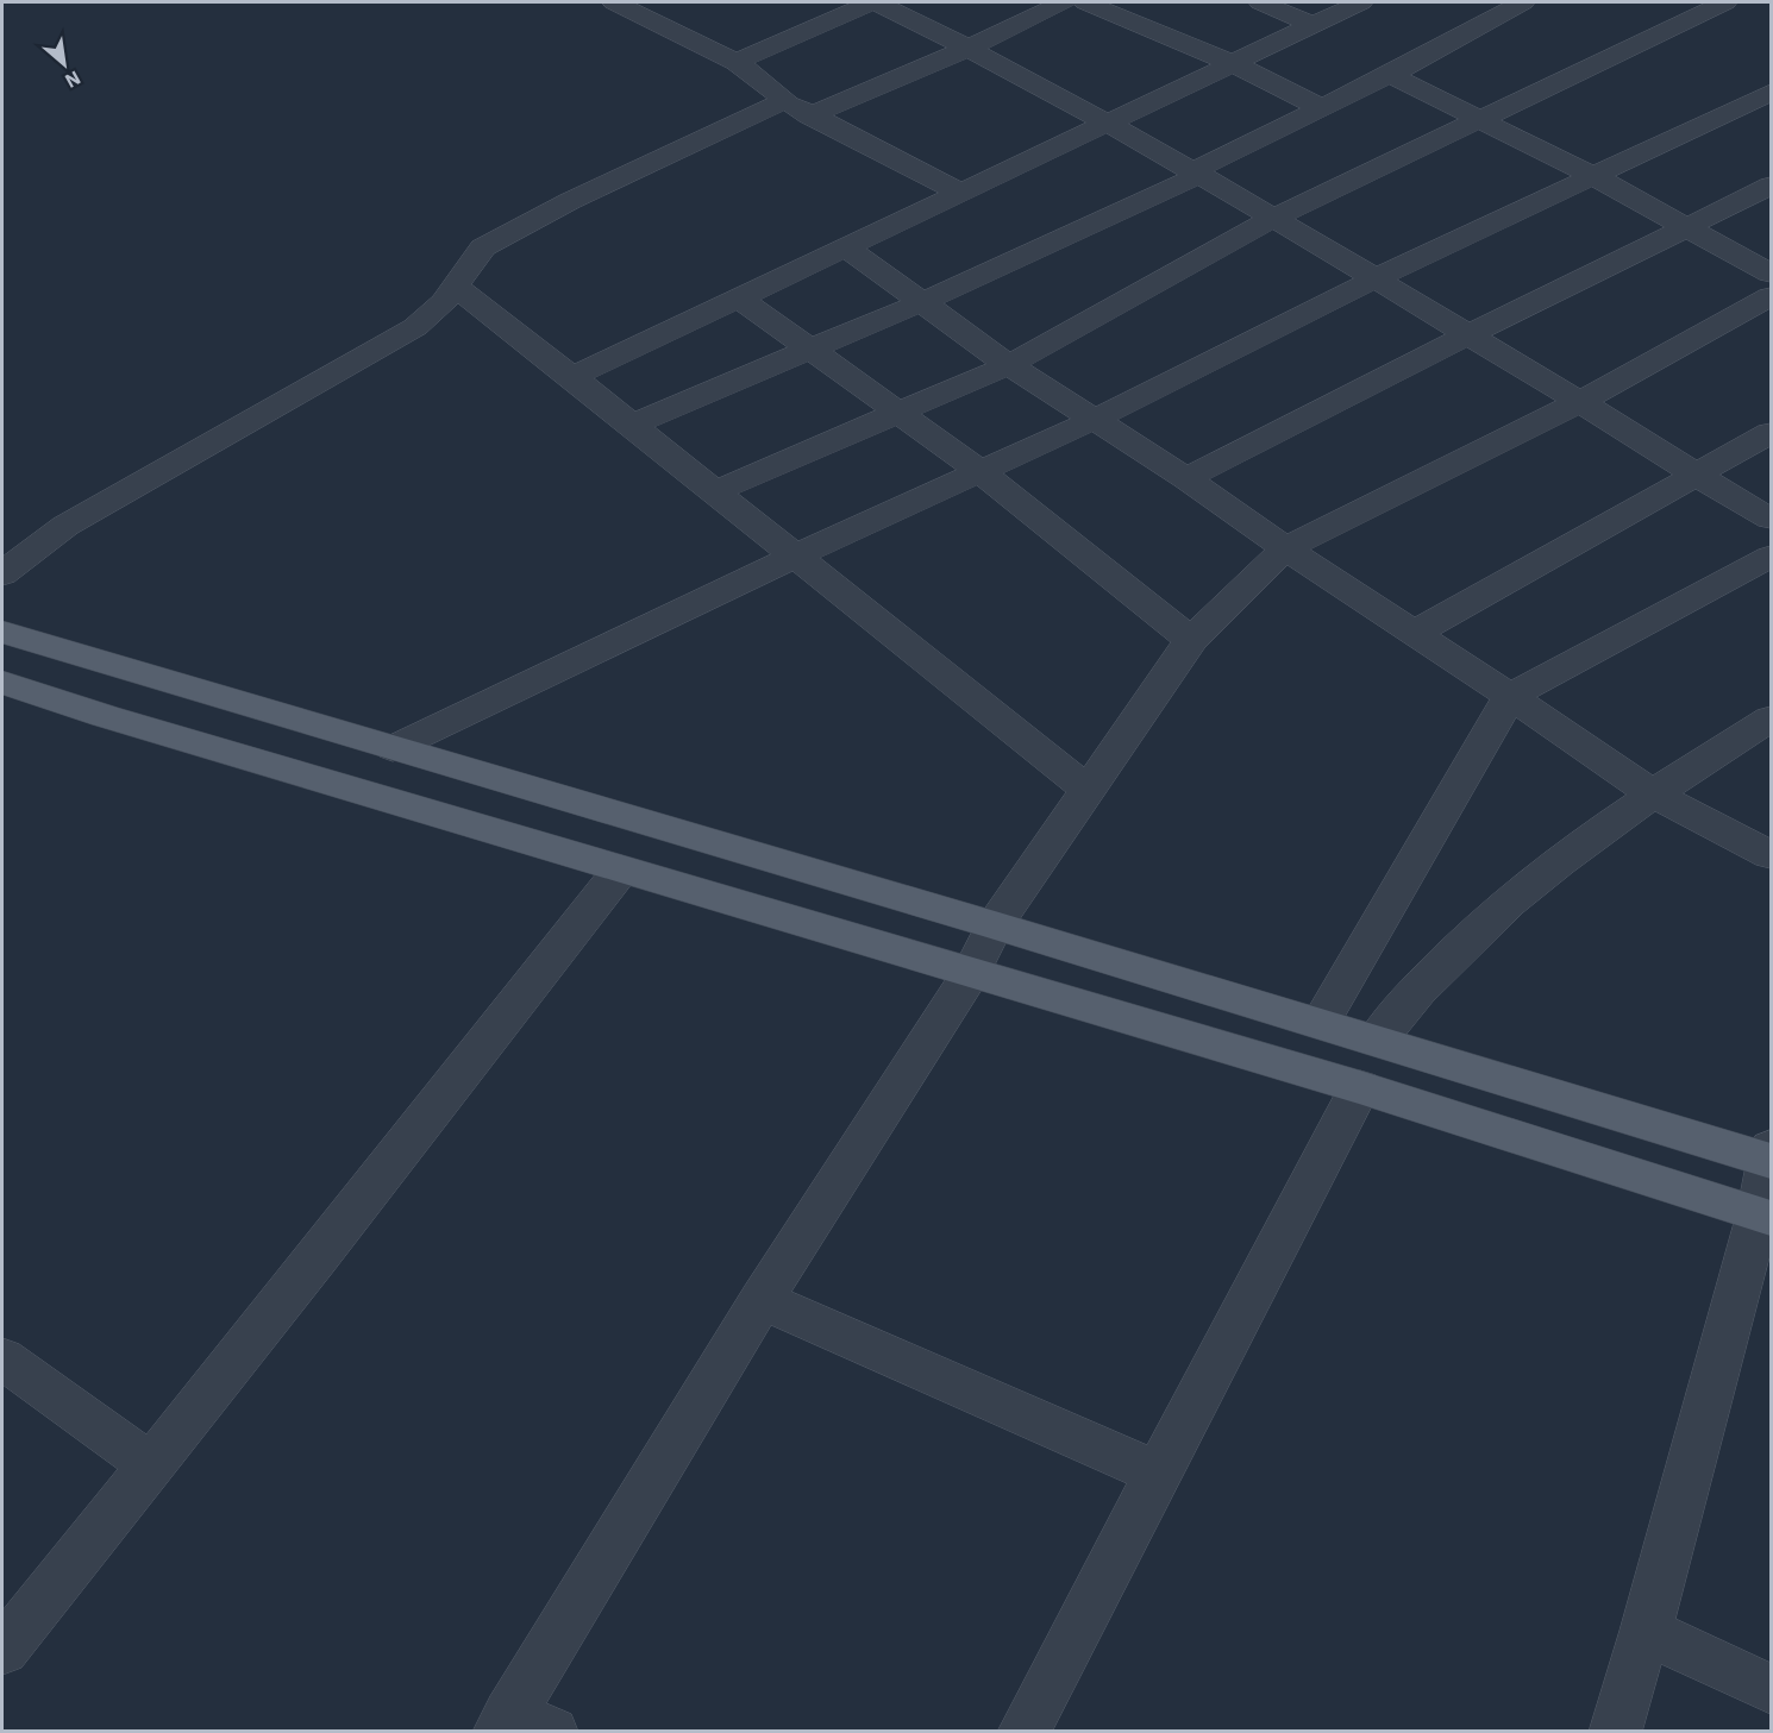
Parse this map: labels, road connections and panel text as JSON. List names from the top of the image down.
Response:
{
  "north": "bottom right"
}
